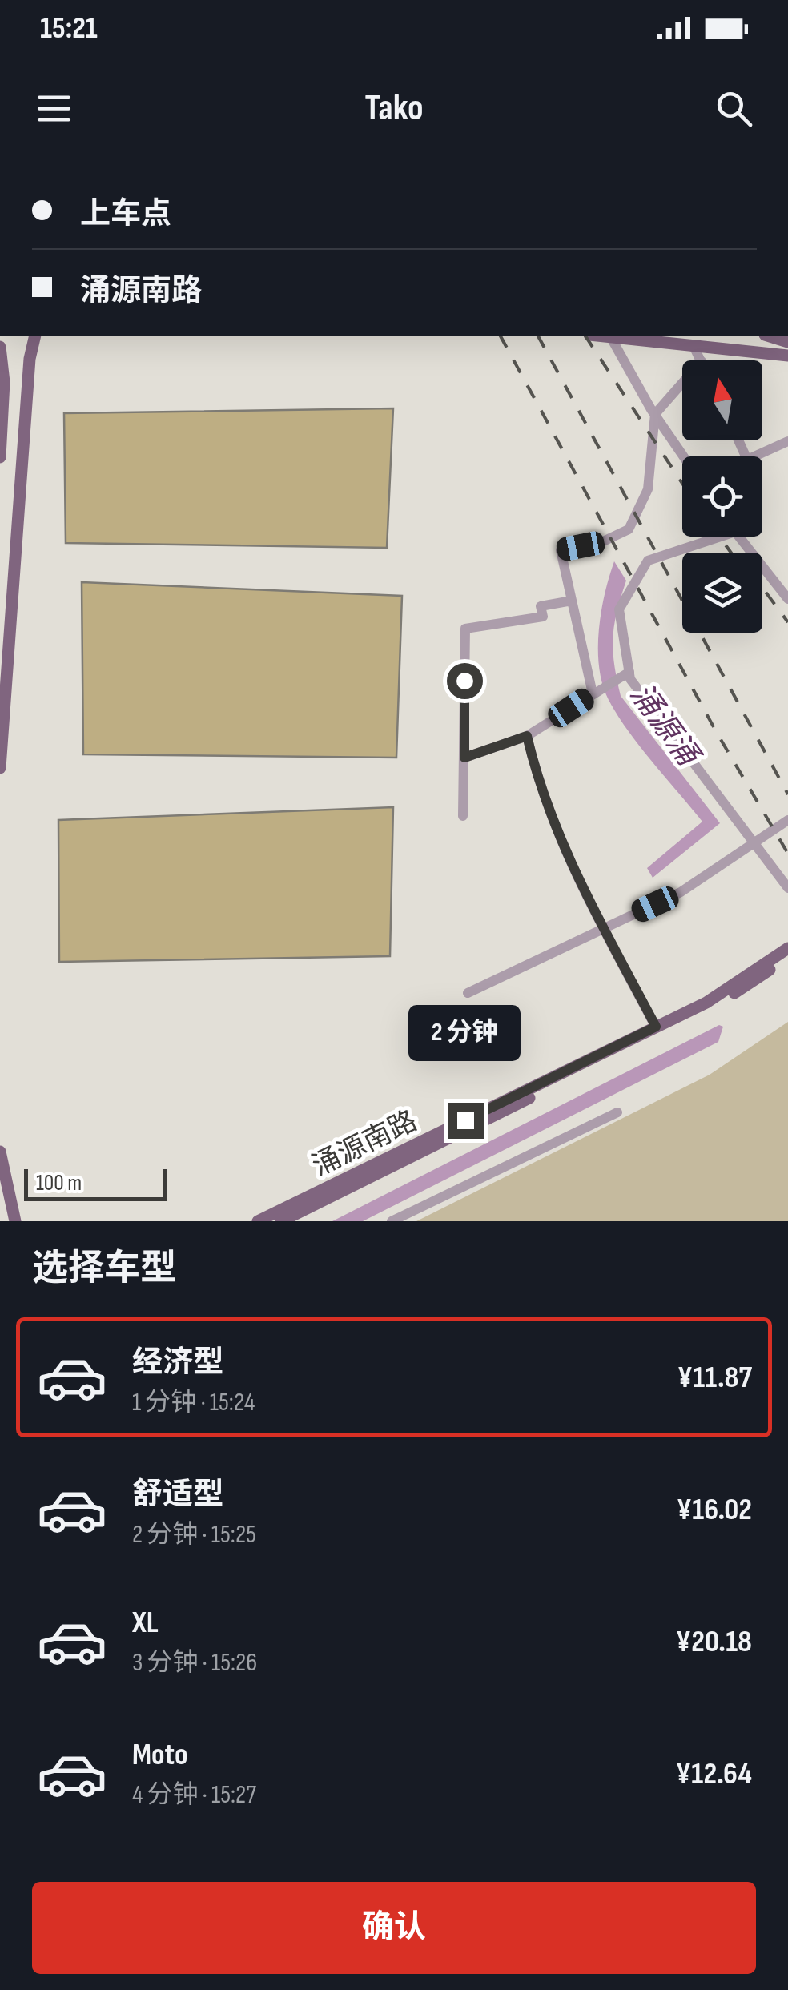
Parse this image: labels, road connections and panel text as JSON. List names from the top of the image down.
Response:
{
  "streets": {
    "main road": ["涌源南路"]
  },
  "water": ["涌源涌"],
  "scale_bar": "100 m",
  "north": "top",
  "page": {
    "status": "15:21",
    "header": "Tako",
    "banner": ["上车点", "涌源南路"],
    "bubble": "2 分钟",
    "scale": "100 m",
    "heading": "选择车型",
    "list": [
      {
        "name": "经济型",
        "note": "1 分钟 · 15:24",
        "value": "¥11.87"
      },
      {
        "name": "舒适型",
        "note": "2 分钟 · 15:25",
        "value": "¥16.02"
      },
      {
        "name": "XL",
        "note": "3 分钟 · 15:26",
        "value": "¥20.18"
      },
      {
        "name": "Moto",
        "note": "4 分钟 · 15:27",
        "value": "¥12.64"
      }
    ],
    "buttons": "确认"
  }
}
